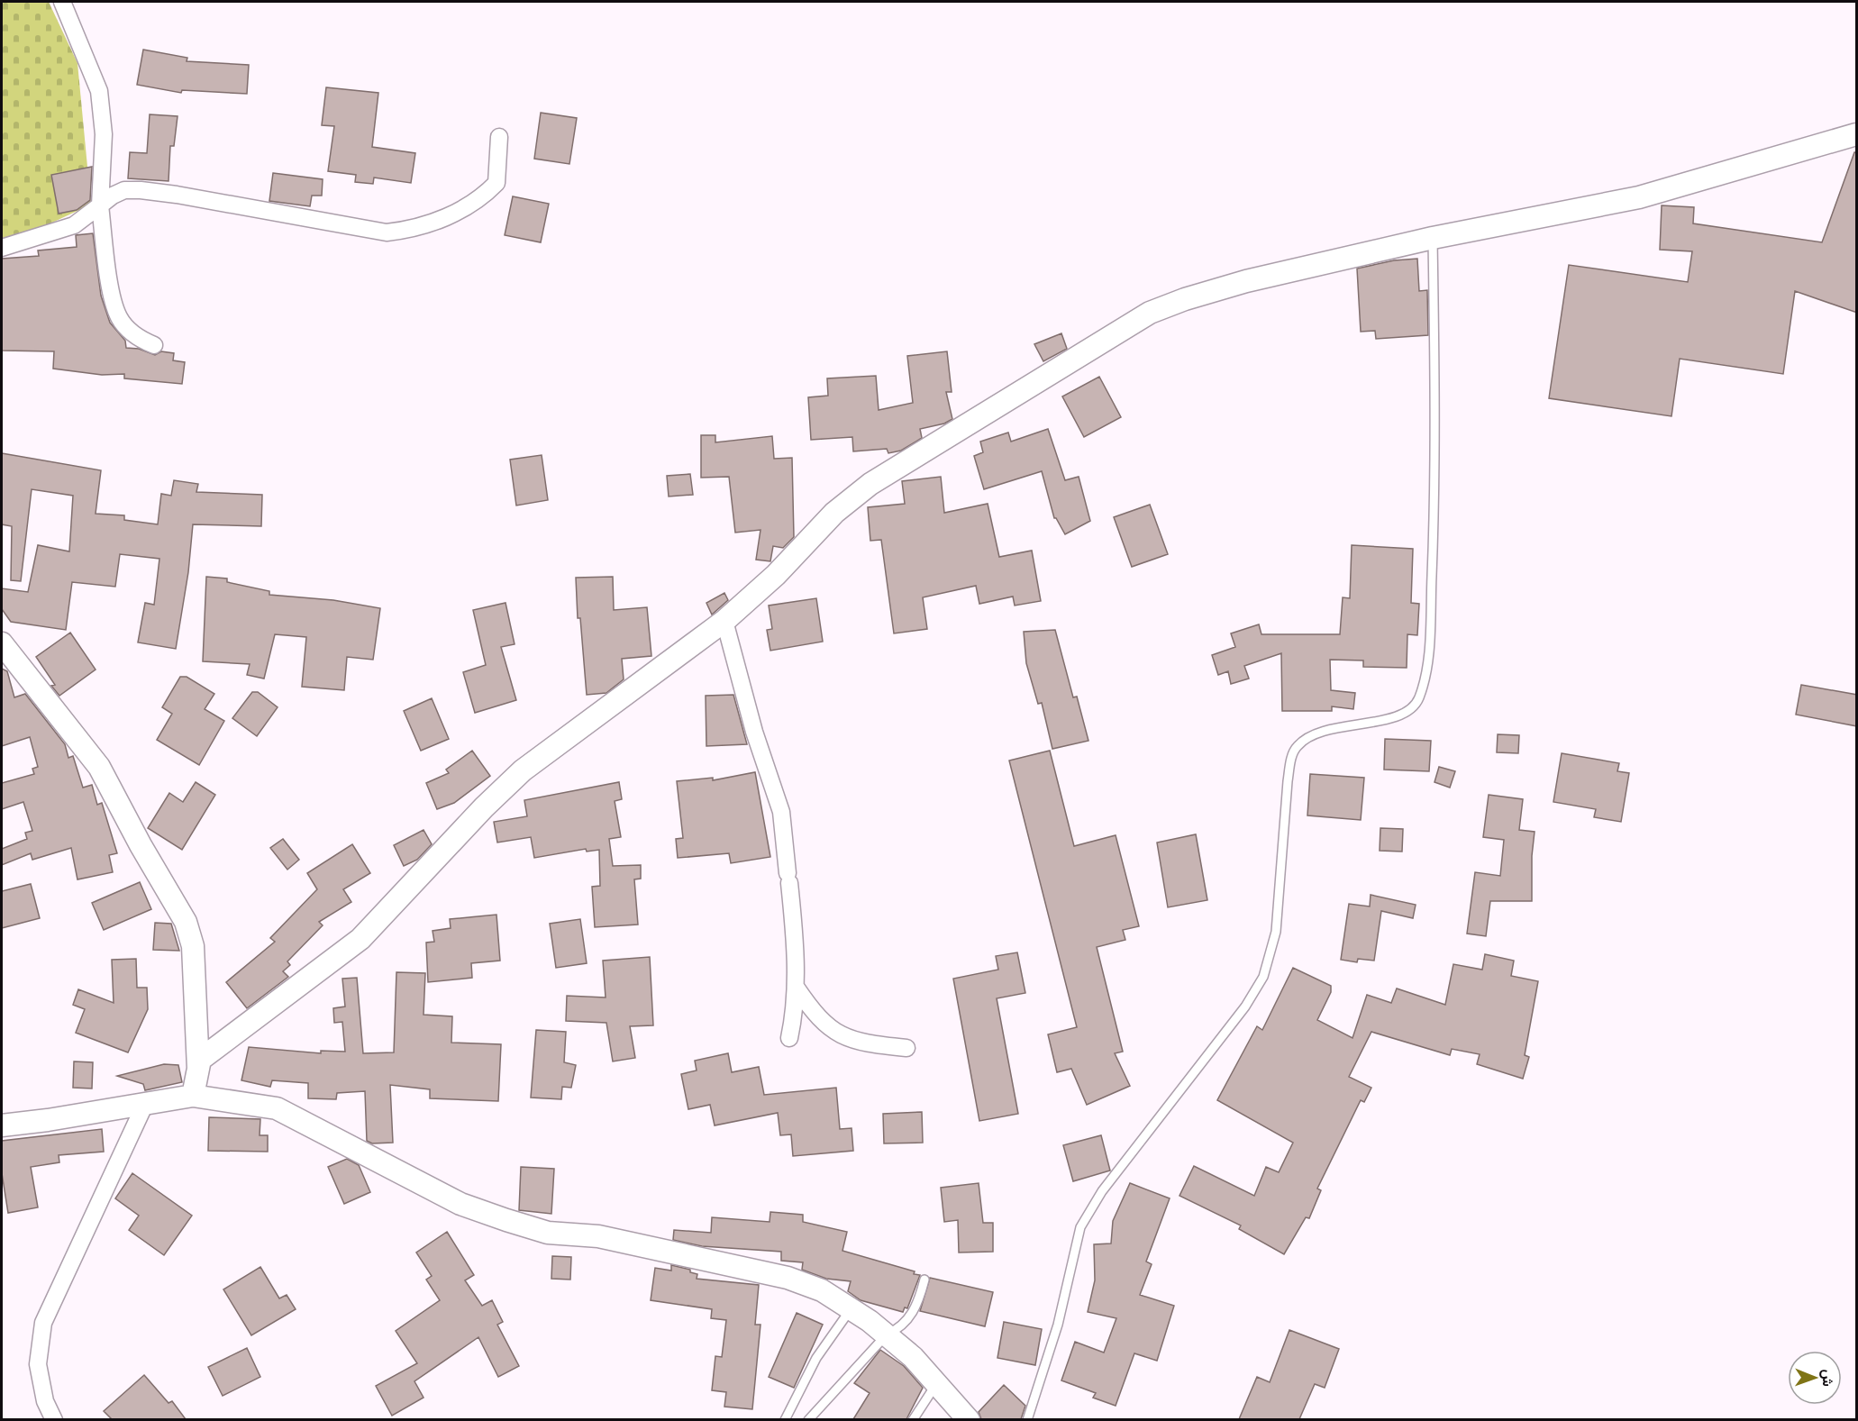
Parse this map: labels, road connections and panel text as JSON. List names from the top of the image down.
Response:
{
  "north": "right"
}
